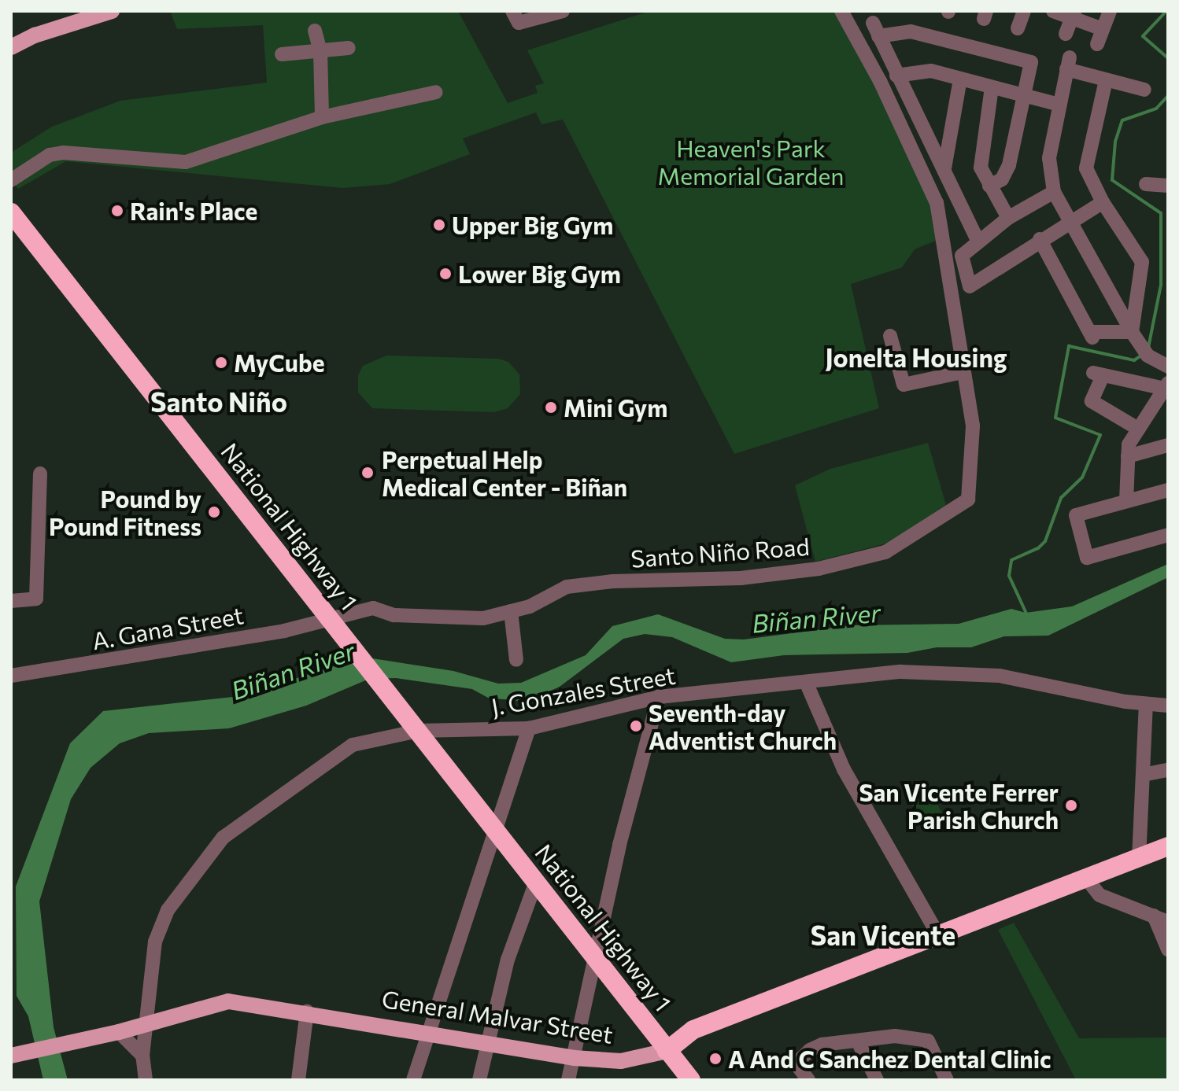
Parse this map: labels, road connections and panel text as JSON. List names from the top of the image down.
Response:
{
  "streets": {
    "highway": ["National Highway 1", "General Malvar Street"],
    "street": ["Santo Niño Road", "A. Gana Street", "J. Gonzales Street"]
  },
  "crossings": [
    ["National Highway 1", "Santo Niño Road"],
    ["National Highway 1", "A. Gana Street"],
    ["National Highway 1", "J. Gonzales Street"],
    ["National Highway 1", "General Malvar Street"],
    ["Santo Niño Road", "A. Gana Street"],
    ["J. Gonzales Street", "General Malvar Street"]
  ],
  "districts": ["Jonelta Housing", "Santo Niño", "San Vicente"],
  "water": ["Biñan River"],
  "parks": ["Heaven's Park Memorial Garden"],
  "places": [
    "Rain's Place",
    "Upper Big Gym",
    "Lower Big Gym",
    "MyCube",
    "Mini Gym",
    "Perpetual Help Medical Center - Biñan",
    "Pound by Pound Fitness",
    "Seventh-day Adventist Church",
    "San Vicente Ferrer Parish Church",
    "A And C Sanchez Dental Clinic"
  ]
}
